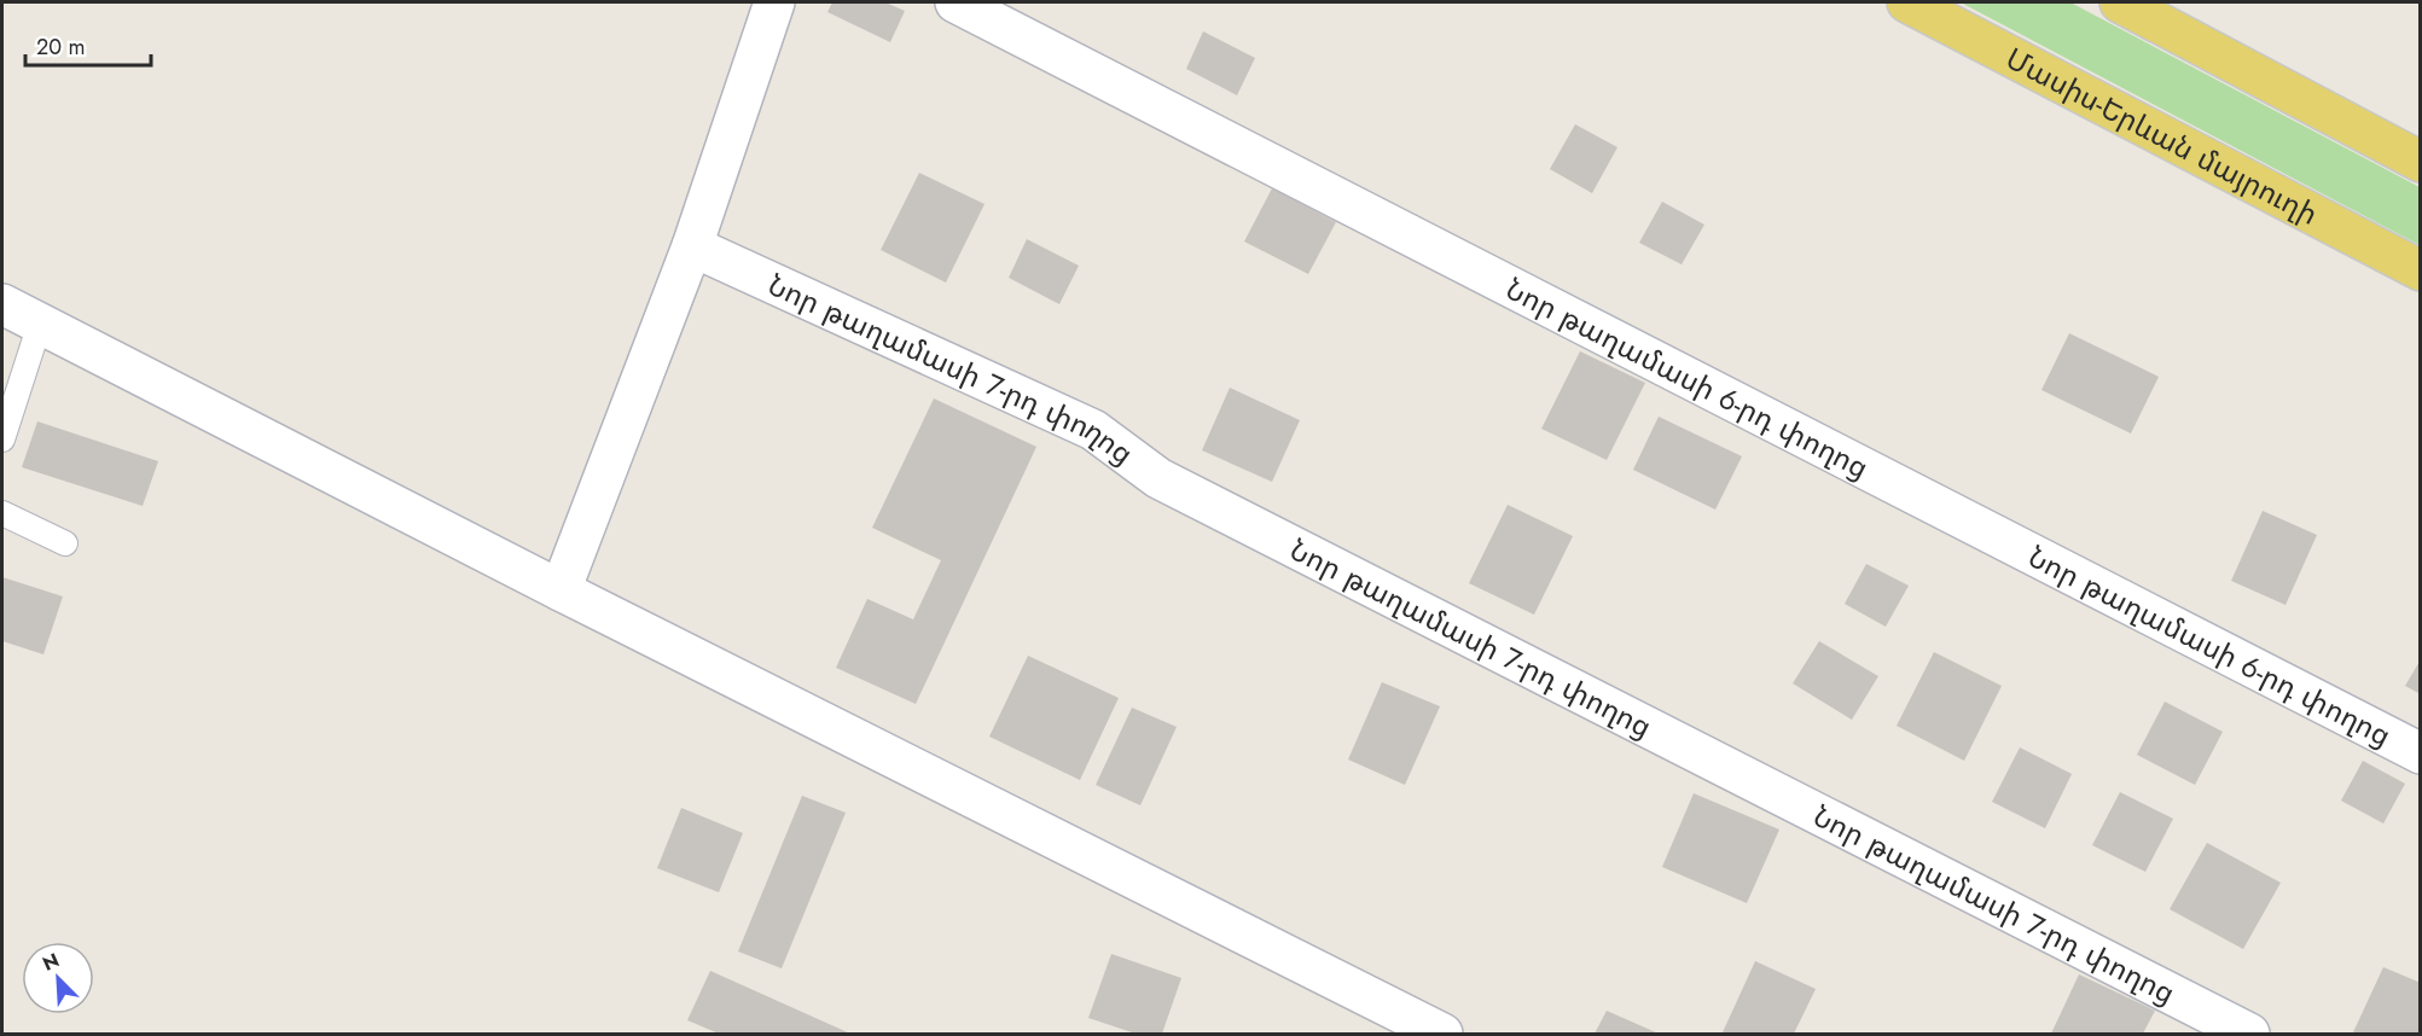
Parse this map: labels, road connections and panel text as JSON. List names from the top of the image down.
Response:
{
  "streets": {
    "main road": ["Մասիս-Երևան մայրուղի"],
    "street": ["Նոր թաղամասի 7-րդ փողոց", "Նոր թաղամասի 6-րդ փողոց"]
  },
  "scale_bar": "20 m",
  "north": "top left"
}
